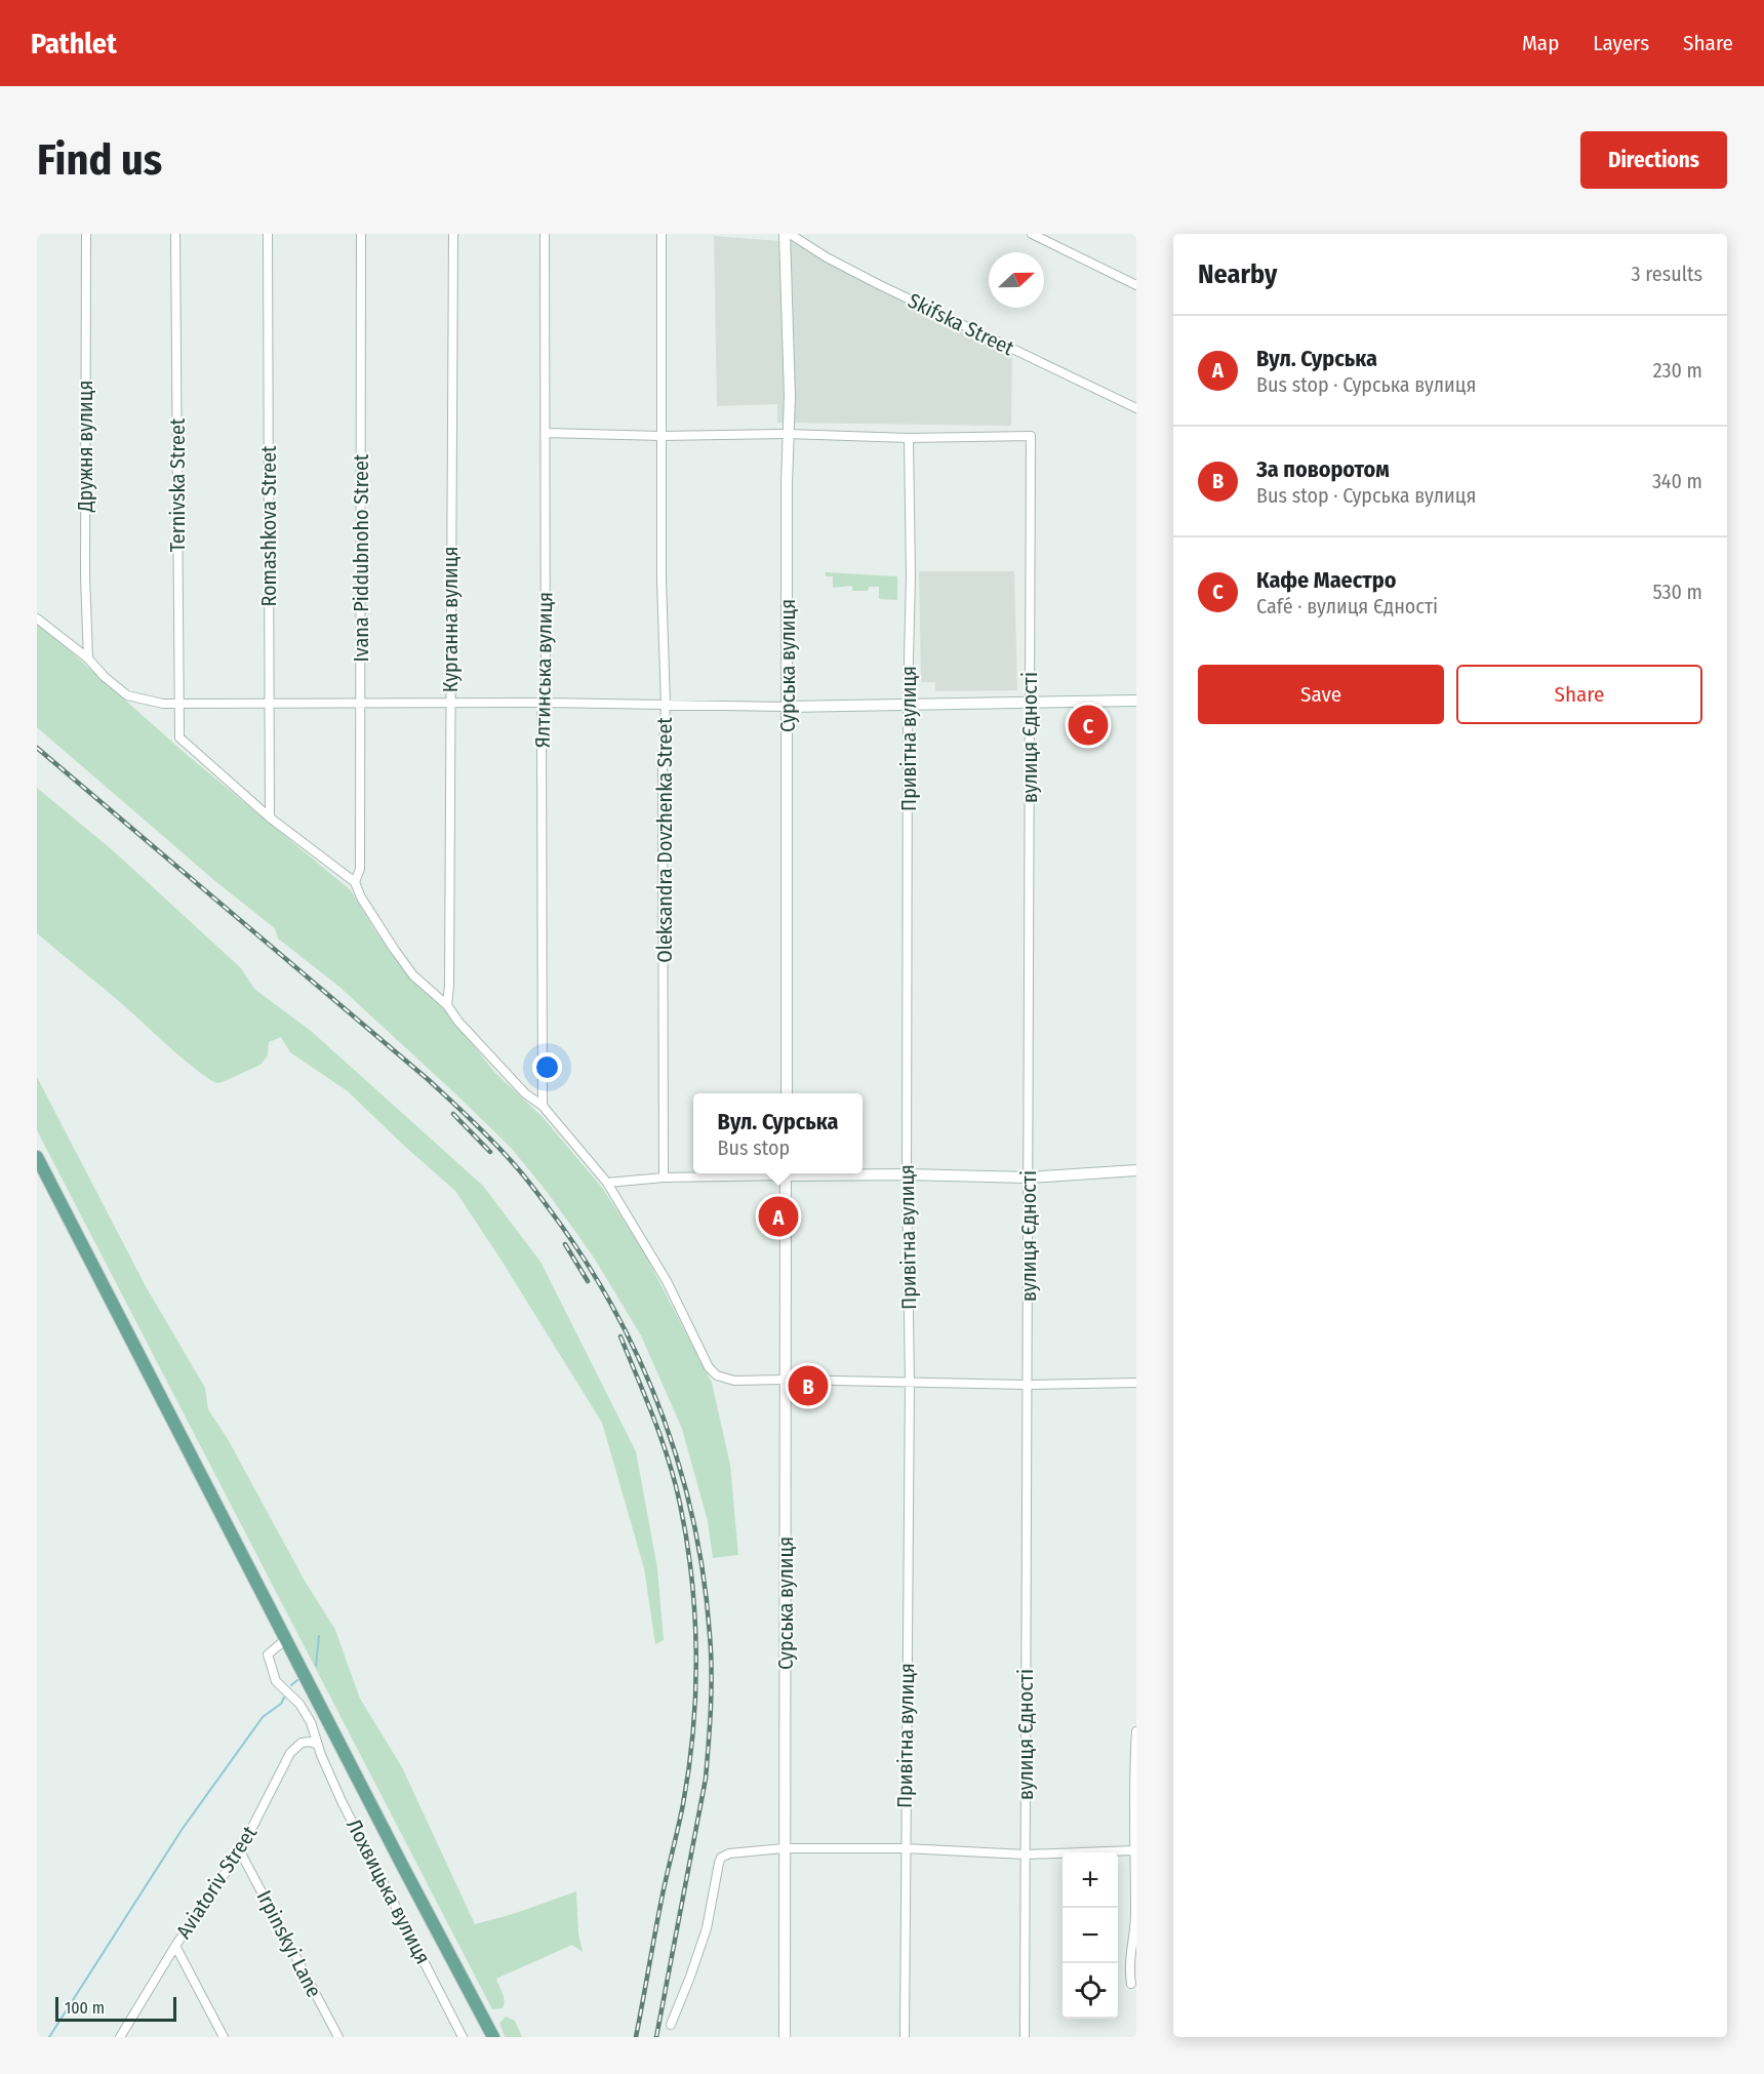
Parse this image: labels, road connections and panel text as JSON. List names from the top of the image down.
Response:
{
  "streets": {
    "street": [
      "Skifska Street",
      "Дружня вулиця",
      "Ternivska Street",
      "Romashkova Street",
      "Ivana Piddubnoho Street",
      "Курганна вулиця",
      "Сурська вулиця",
      "Ялтинська вулиця",
      "вулиця Єдності",
      "Привітна вулиця",
      "Oleksandra Dovzhenka Street",
      "Aviatoriv Street",
      "Лохвицька вулиця",
      "Irpinskyi Lane"
    ]
  },
  "crossings": [
    ["Skifska Street", "Сурська вулиця"],
    ["Ternivska Street", "Romashkova Street"],
    ["вулиця Єдності", "Привітна вулиця"],
    ["Aviatoriv Street", "Лохвицька вулиця"],
    ["Aviatoriv Street", "Irpinskyi Lane"]
  ],
  "scale_bar": "100 m",
  "north": "right",
  "page": {
    "header": "Pathlet",
    "nav": ["Map", "Layers", "Share"],
    "buttons": [
      "Directions",
      ["Save", "Share"]
    ],
    "title": "Find us",
    "heading": ["Nearby", "3 results"],
    "list": [
      {
        "mark": "A",
        "name": "Вул. Сурська",
        "note": "Bus stop · Сурська вулиця",
        "value": "230 m"
      },
      {
        "mark": "B",
        "name": "За поворотом",
        "note": "Bus stop · Сурська вулиця",
        "value": "340 m"
      },
      {
        "mark": "C",
        "name": "Кафе Маестро",
        "note": "Café · вулиця Єдності",
        "value": "530 m"
      }
    ],
    "pins": ["C", "A", "B"],
    "popup": ["Вул. Сурська", "Bus stop"],
    "map_buttons": ["+", "−"],
    "scale": "100 m"
  }
}
